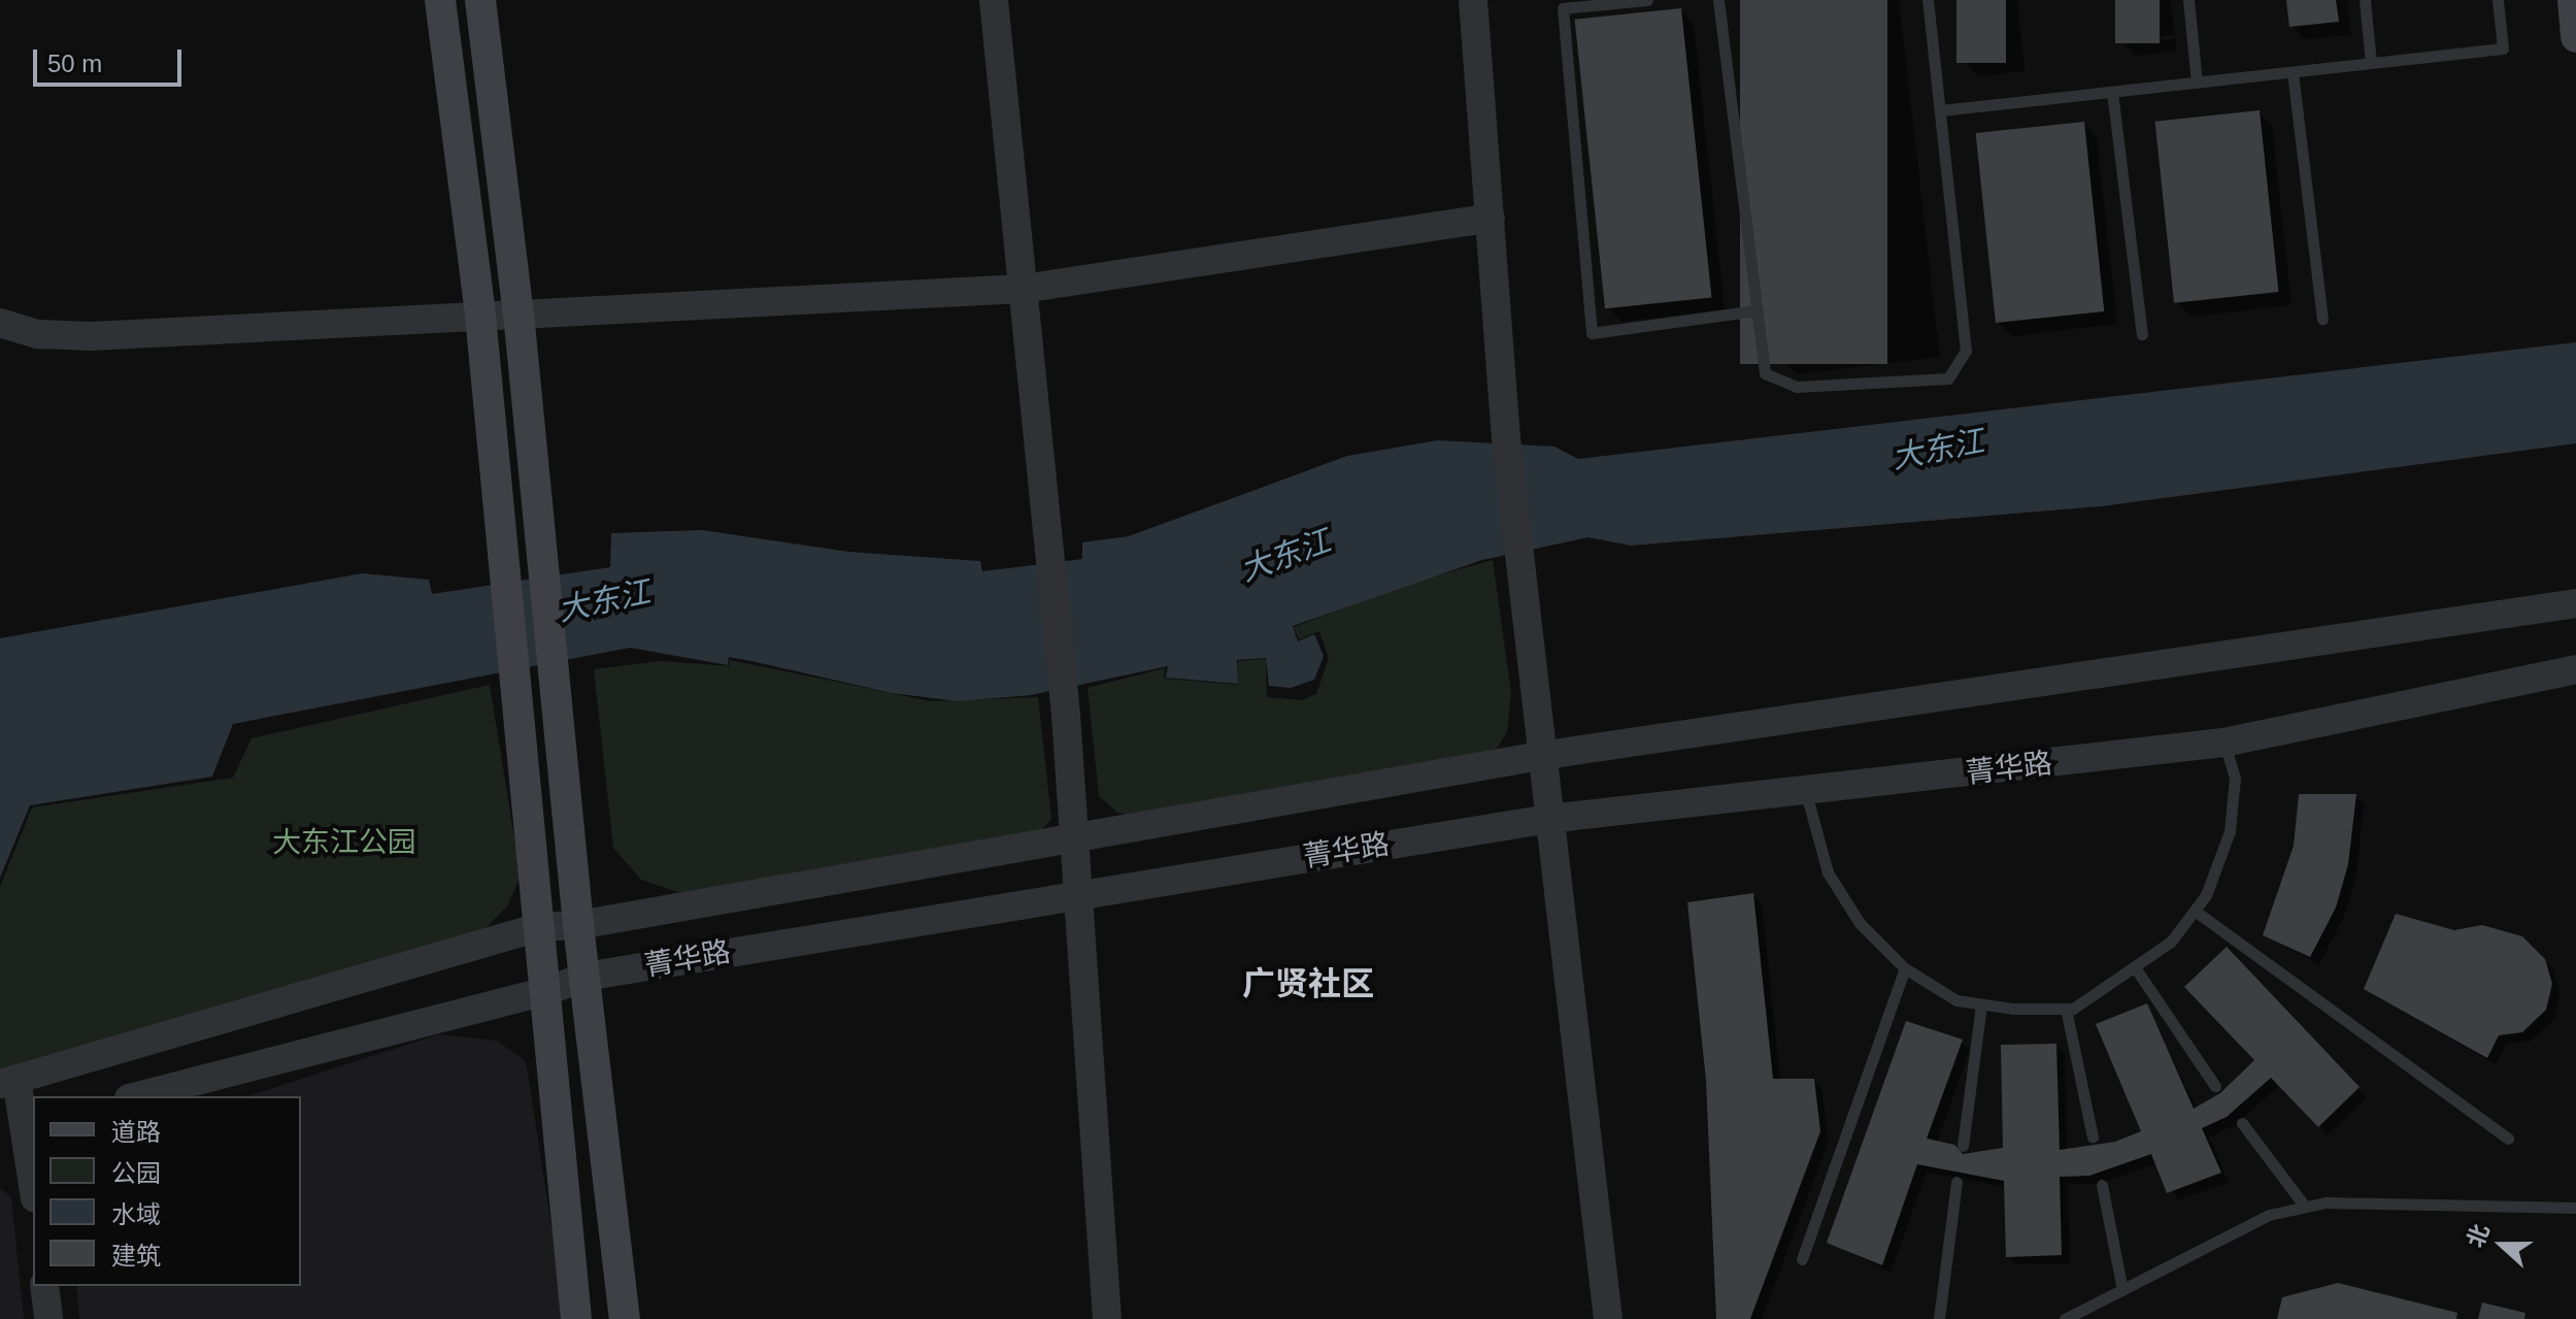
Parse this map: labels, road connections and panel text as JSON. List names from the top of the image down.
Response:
{
  "streets": {
    "street": ["菁华路"]
  },
  "districts": ["广贤社区"],
  "water": ["大东江"],
  "parks": ["大东江公园"],
  "legend": [
    "道路",
    "公园",
    "水域",
    "建筑"
  ],
  "scale_bar": "50 m",
  "north": "left"
}
